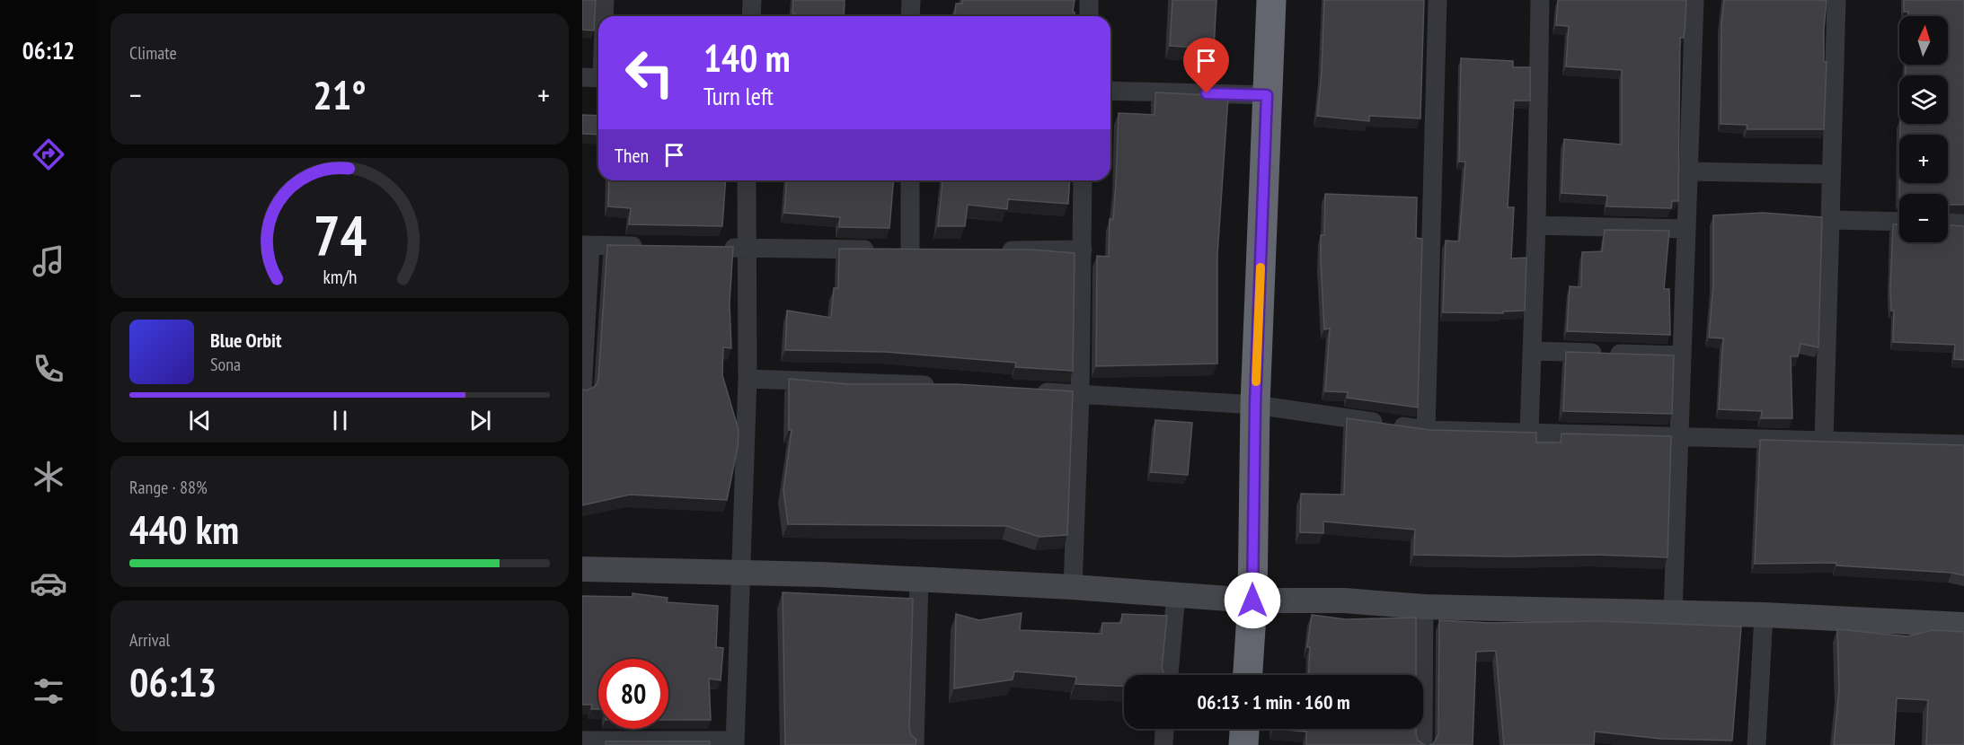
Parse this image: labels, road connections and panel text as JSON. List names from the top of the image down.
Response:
{
  "north": "top",
  "page": {
    "tabs": "06:12",
    "tile": [
      "Climate",
      ["Range · 88%", "440 km"],
      ["Arrival", "06:13"]
    ],
    "map_buttons": ["+", "−"],
    "turn": ["140 m", "Turn left"],
    "heat": ["−", "21°", "+"],
    "then": "Then",
    "song": ["Blue Orbit", "Sona"],
    "limit": "80",
    "trip": "06:13 · 1 min · 160 m",
    "gauge": ["74", "km/h"]
  }
}
